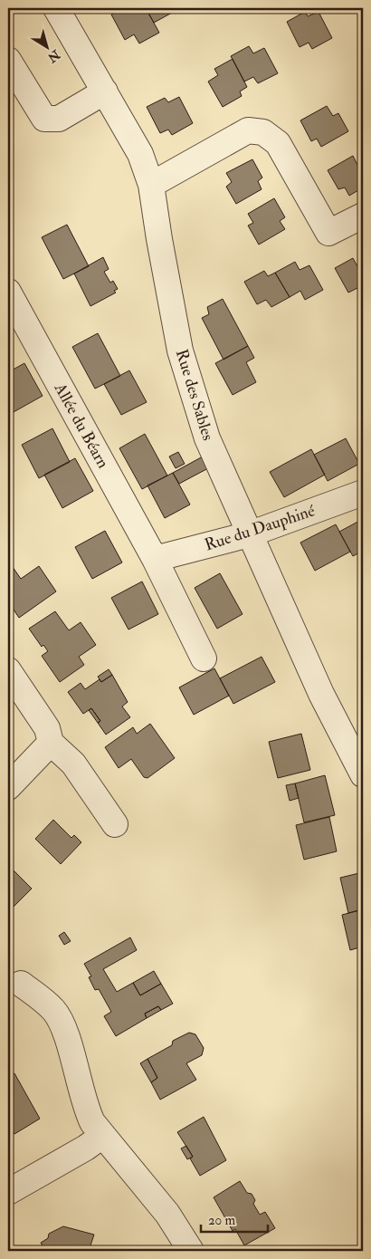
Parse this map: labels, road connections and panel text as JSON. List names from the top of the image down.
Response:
{
  "streets": {
    "street": ["Rue des Sables", "Allée du Béarn", "Rue du Dauphiné"]
  },
  "crossings": [
    ["Rue des Sables", "Rue du Dauphiné"],
    ["Allée du Béarn", "Rue du Dauphiné"]
  ],
  "scale_bar": "20 m",
  "north": "bottom right"
}
